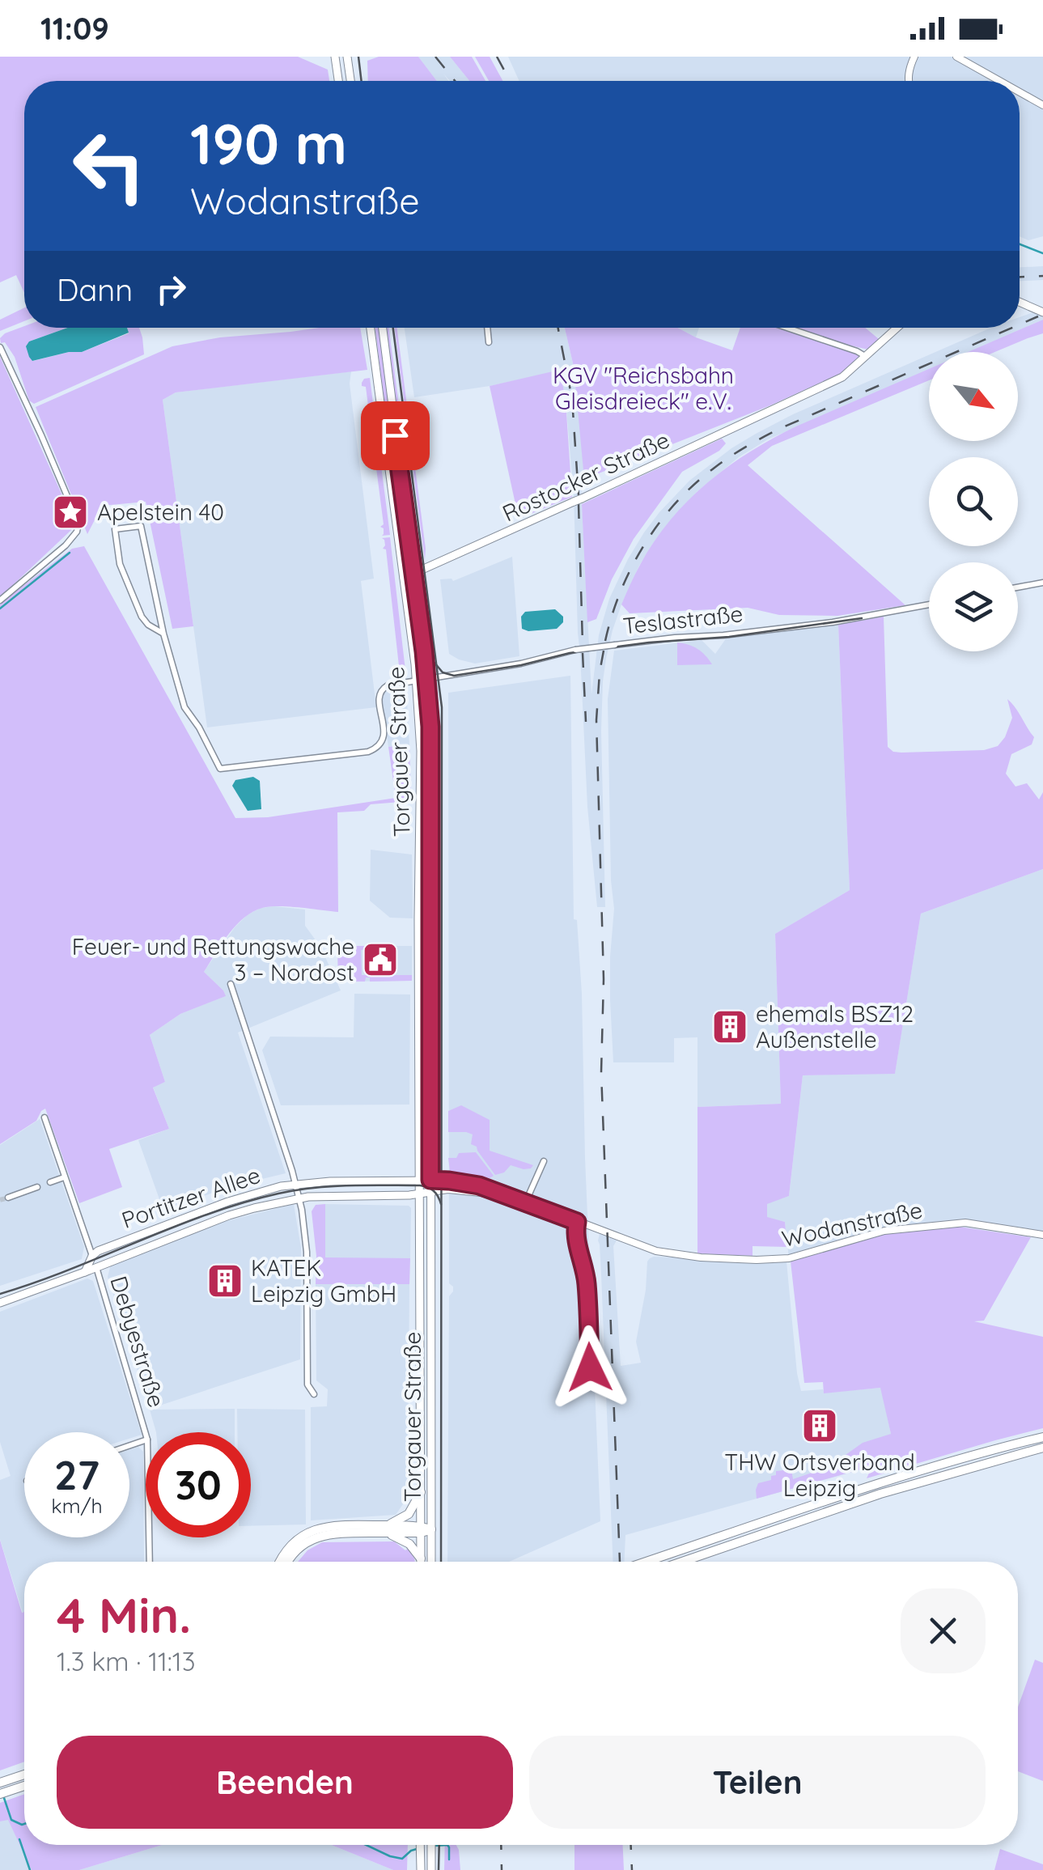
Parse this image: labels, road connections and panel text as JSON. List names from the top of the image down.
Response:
{
  "streets": {
    "main road": [
      "Rostocker Straße",
      "Torgauer Straße",
      "Portitzer Allee",
      "Wodanstraße"
    ],
    "street": ["Teslastraße", "Debyestraße"]
  },
  "crossings": [
    ["Rostocker Straße", "Torgauer Straße"],
    ["Teslastraße", "Torgauer Straße"],
    ["Torgauer Straße", "Portitzer Allee"],
    ["Torgauer Straße", "Wodanstraße"],
    ["Portitzer Allee", "Wodanstraße"],
    ["Portitzer Allee", "Debyestraße"]
  ],
  "parks": ["KGV \"Reichsbahn Gleisdreieck\" e.V."],
  "places": {
    "place": ["Apelstein 40"],
    "public building": ["Feuer- und Rettungswache 3 – Nordost"],
    "building": ["ehemals BSZ12 Außenstelle", "KATEK Leipzig GmbH", "THW Ortsverband Leipzig"]
  },
  "north": "bottom right",
  "page": {
    "status": "11:09",
    "turn": ["190 m", "Wodanstraße"],
    "then": "Dann",
    "speed": "27 km/h",
    "limit": "30",
    "heading": ["4 Min.", "1.3 km · 11:13"],
    "buttons": ["Beenden", "Teilen"]
  }
}
